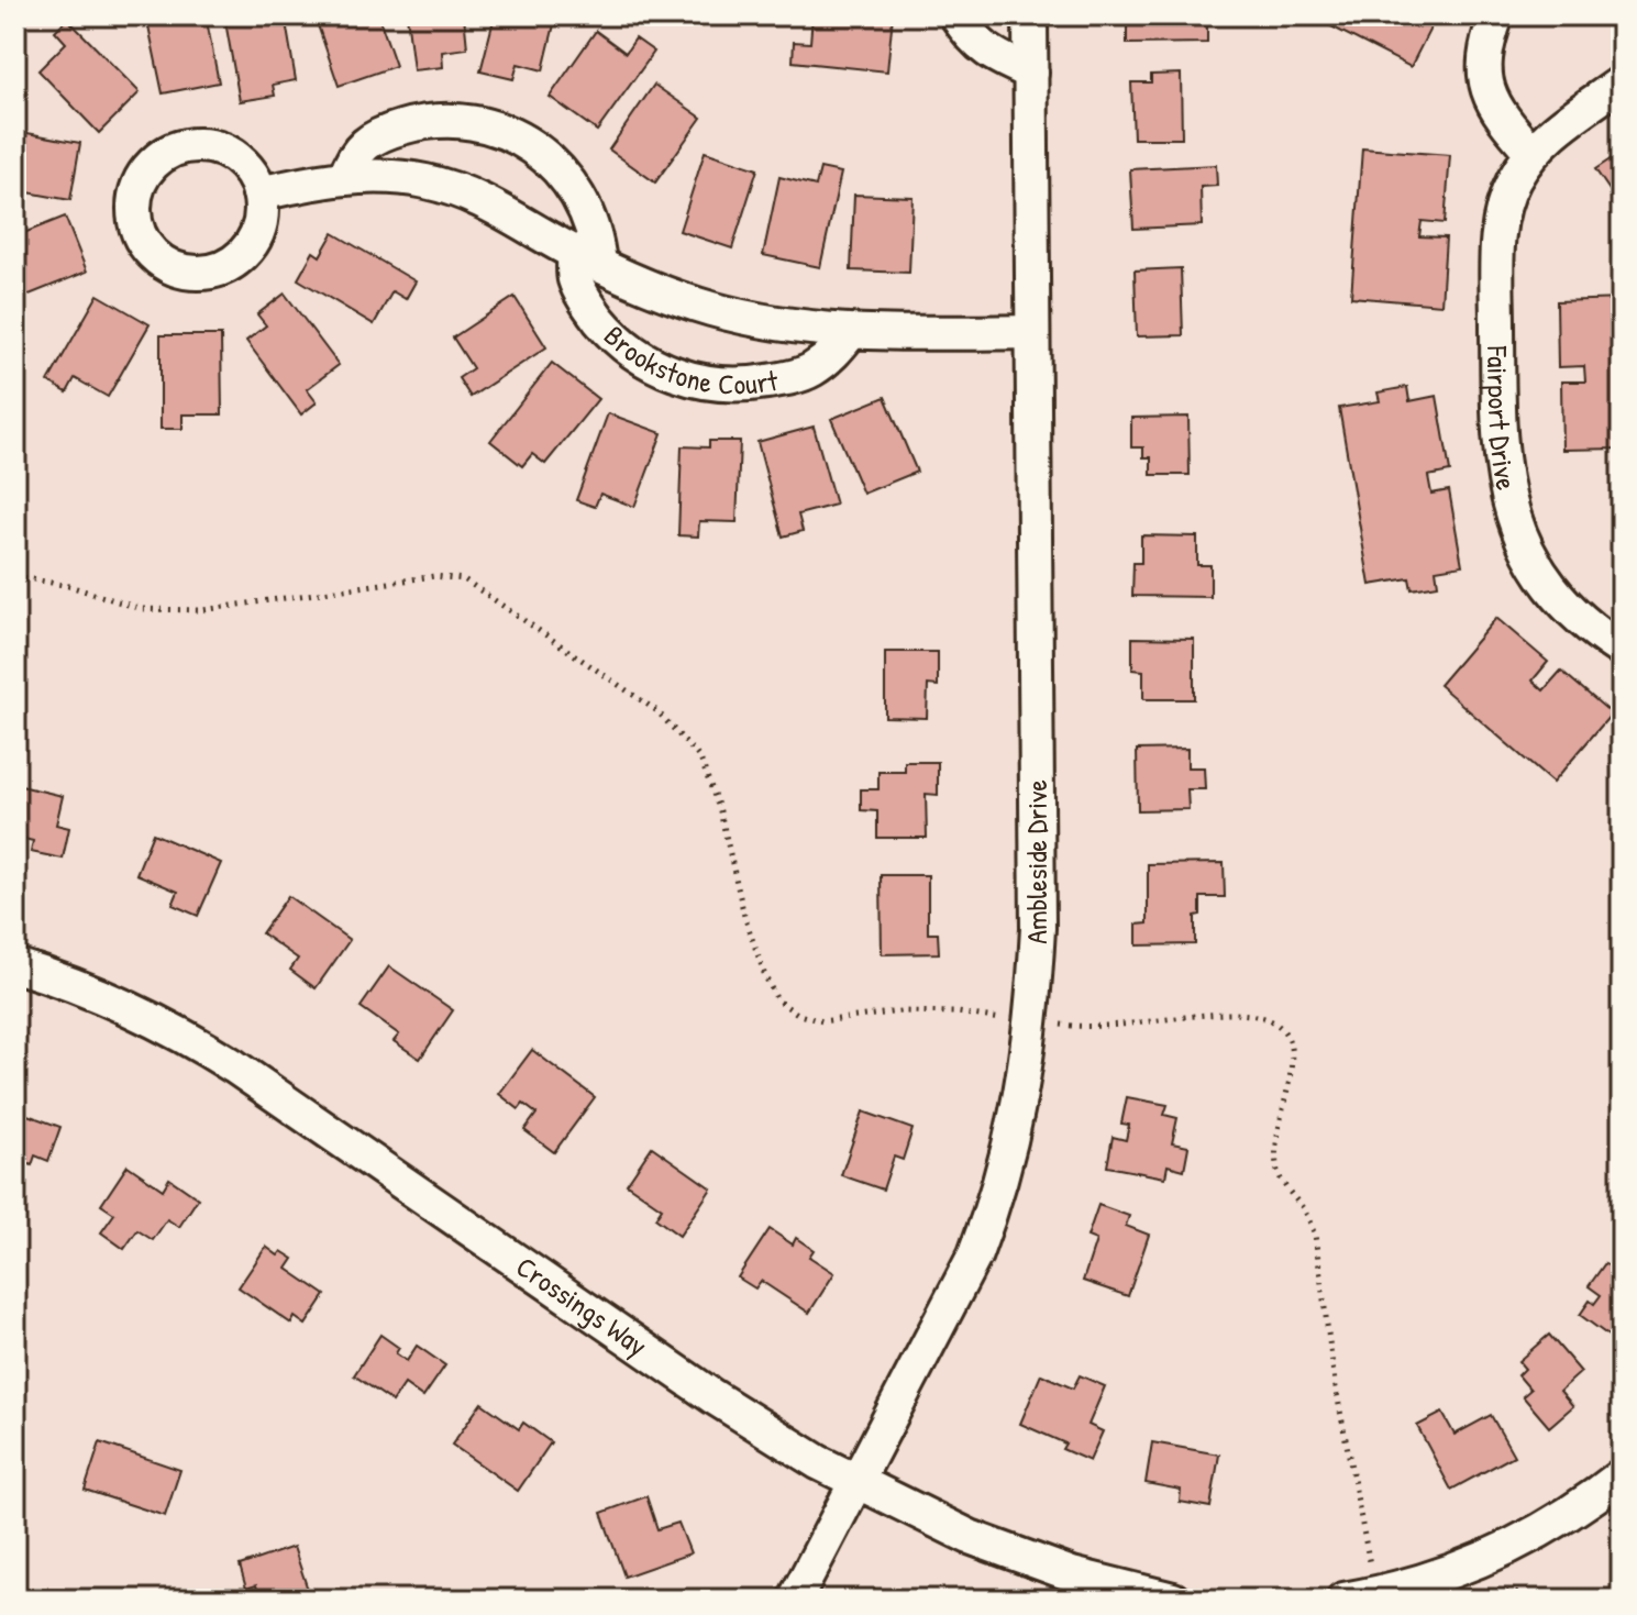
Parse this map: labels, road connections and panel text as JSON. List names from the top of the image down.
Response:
{
  "streets": {
    "street": [
      "Brookstone Court",
      "Fairport Drive",
      "Ambleside Drive",
      "Crossings Way"
    ]
  },
  "crossings": [
    ["Brookstone Court", "Ambleside Drive"],
    ["Ambleside Drive", "Crossings Way"]
  ]
}
